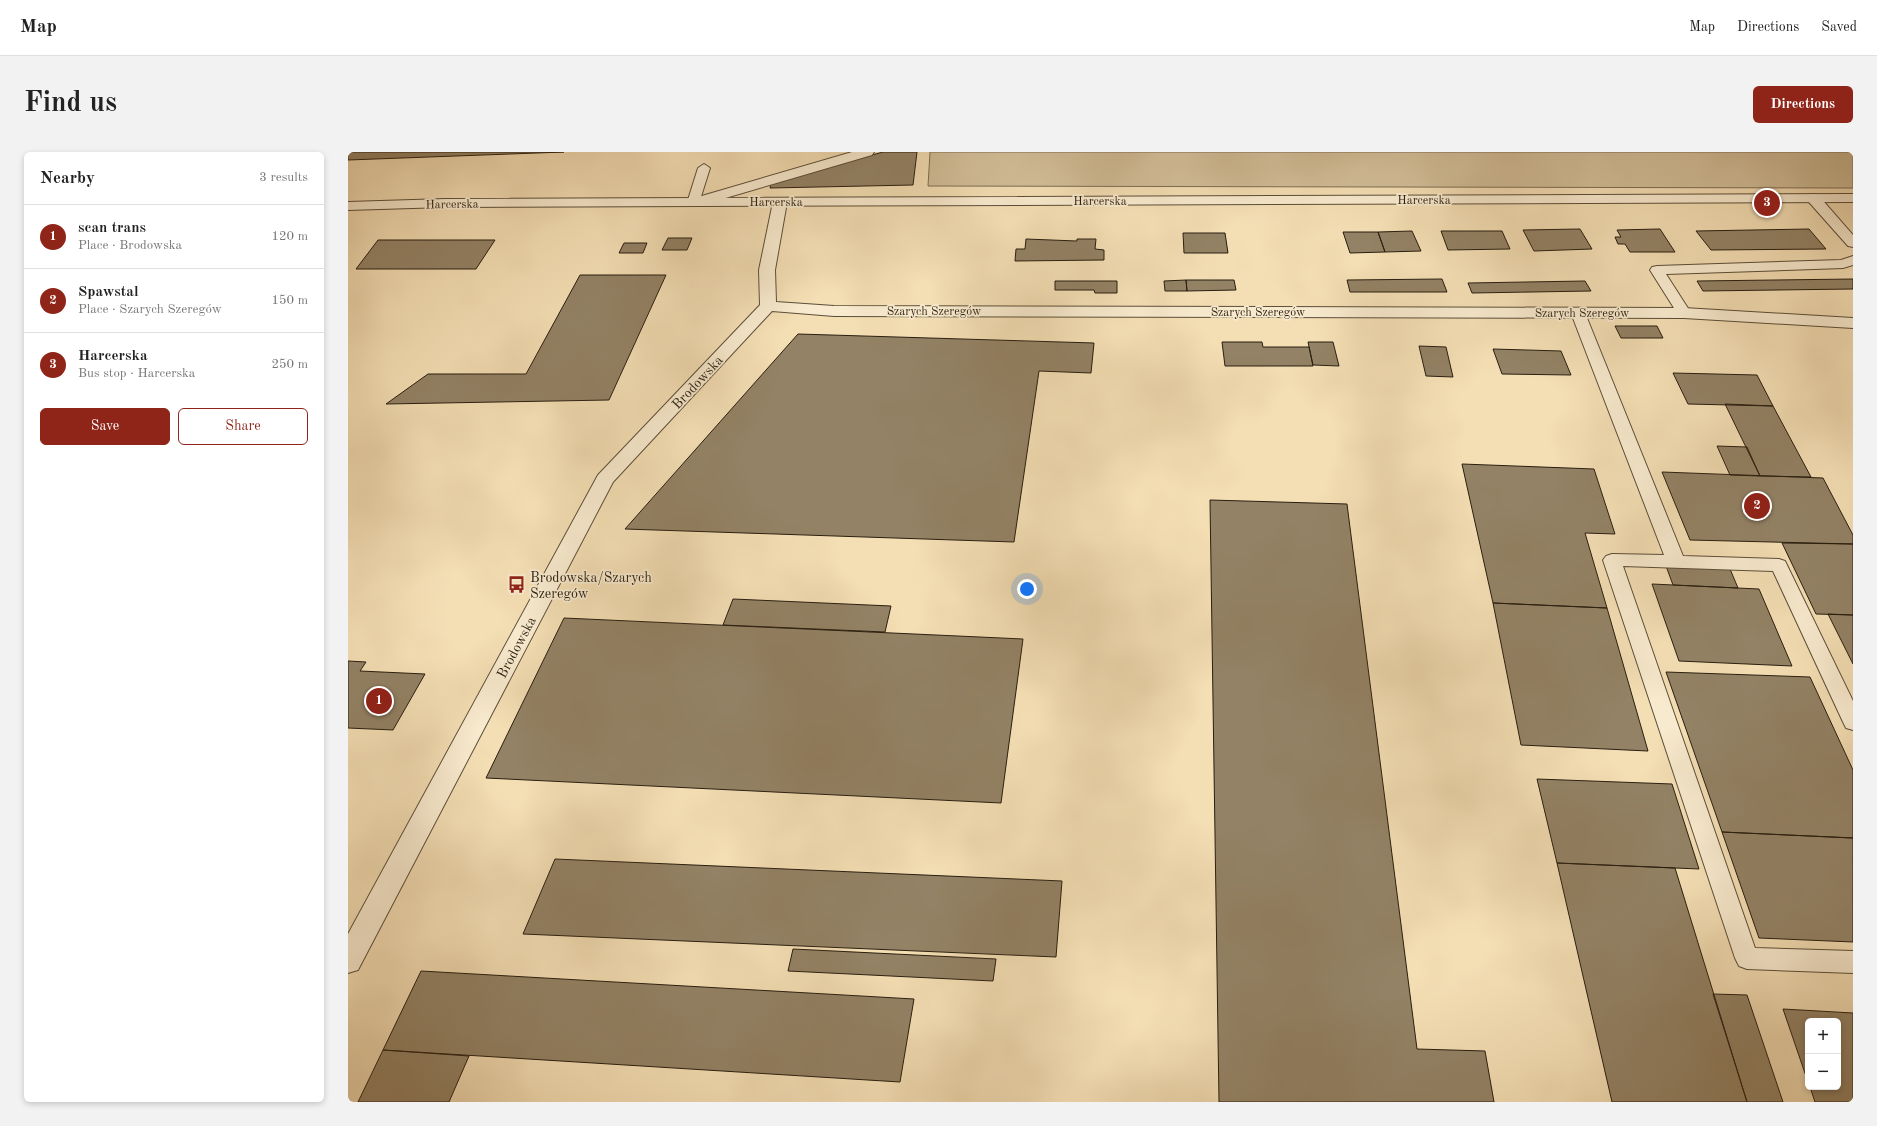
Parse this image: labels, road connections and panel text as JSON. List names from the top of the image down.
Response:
{
  "streets": {
    "street": ["Harcerska", "Szarych Szeregów", "Brodowska"]
  },
  "crossings": [
    ["Szarych Szeregów", "Brodowska"]
  ],
  "places": {
    "bus stop": ["Brodowska/Szarych Szeregów"]
  },
  "page": {
    "header": "Map",
    "nav": ["Map", "Directions", "Saved"],
    "buttons": [
      "Directions",
      ["Save", "Share"]
    ],
    "title": "Find us",
    "heading": ["Nearby", "3 results"],
    "pins": ["3", "2", "1"],
    "list": [
      {
        "mark": "1",
        "name": "scan trans",
        "note": "Place · Brodowska",
        "value": "120 m"
      },
      {
        "mark": "2",
        "name": "Spawstal",
        "note": "Place · Szarych Szeregów",
        "value": "150 m"
      },
      {
        "mark": "3",
        "name": "Harcerska",
        "note": "Bus stop · Harcerska",
        "value": "250 m"
      }
    ],
    "map_buttons": ["+", "−"]
  }
}
